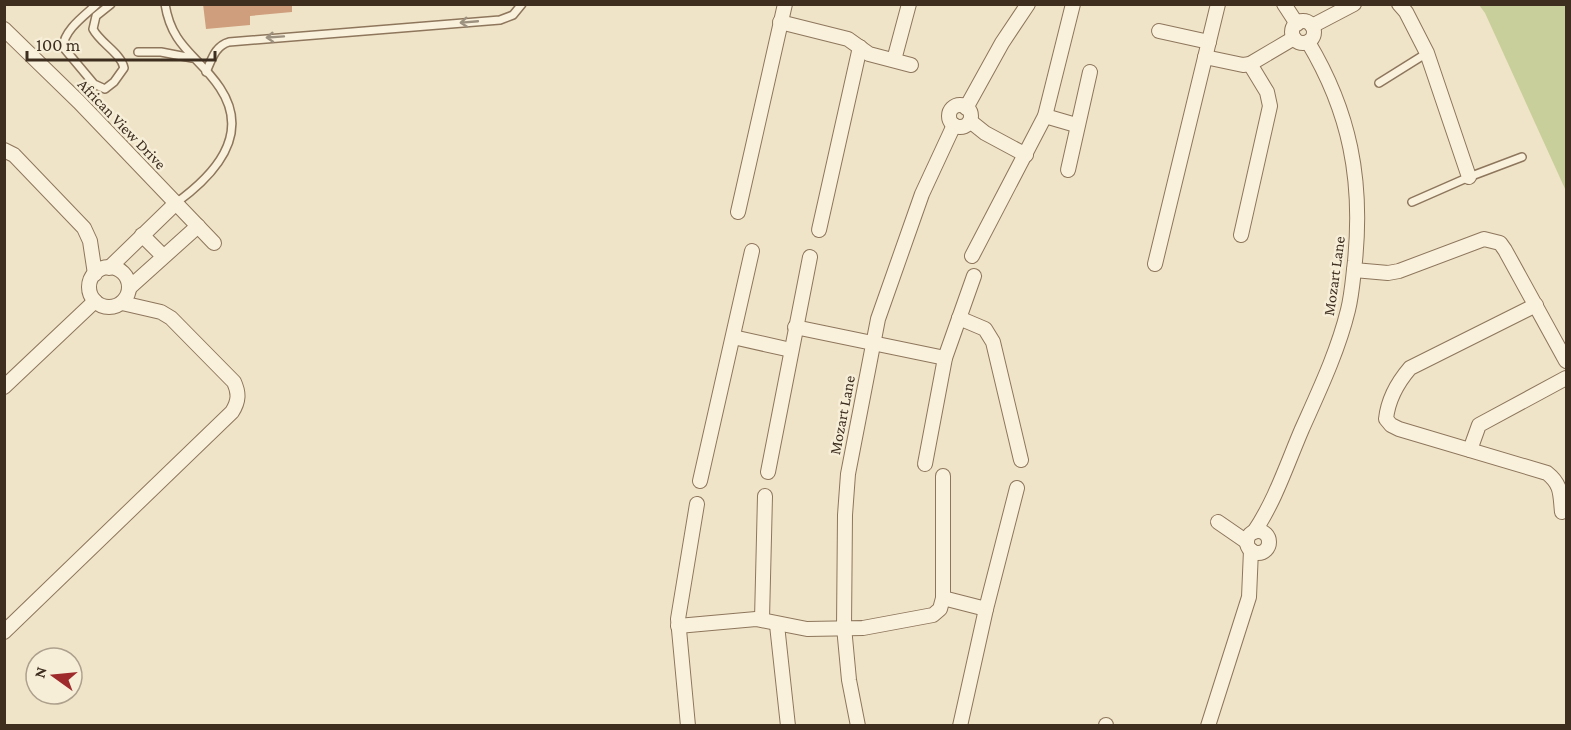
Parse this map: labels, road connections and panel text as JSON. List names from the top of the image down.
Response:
{
  "streets": {
    "street": ["African View Drive", "Mozart Lane"]
  },
  "scale_bar": "100 m",
  "north": "left"
}
